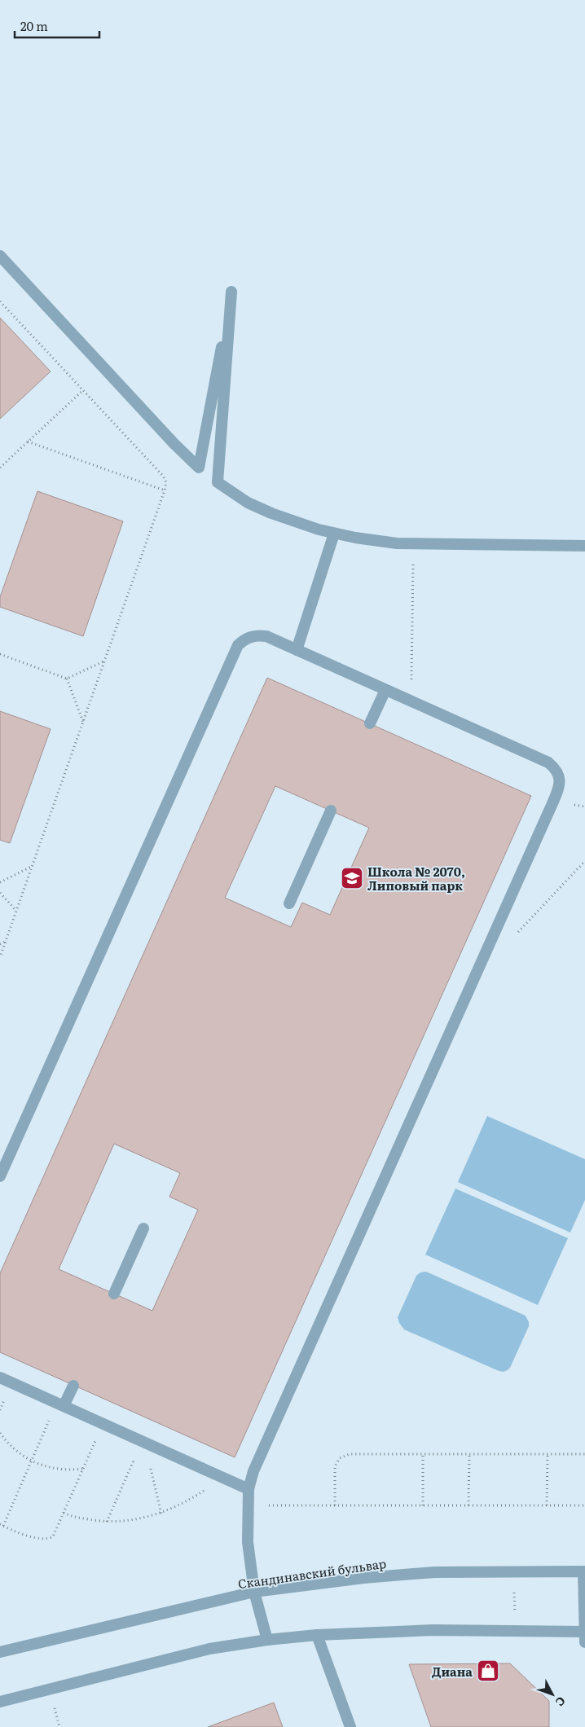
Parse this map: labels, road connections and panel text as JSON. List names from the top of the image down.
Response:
{
  "streets": {
    "street": ["Скандинавский бульвар"]
  },
  "places": {
    "school or university": ["Школа № 2070, Липовый парк"],
    "shop": ["Диана"]
  },
  "scale_bar": "20 m",
  "north": "bottom right"
}
